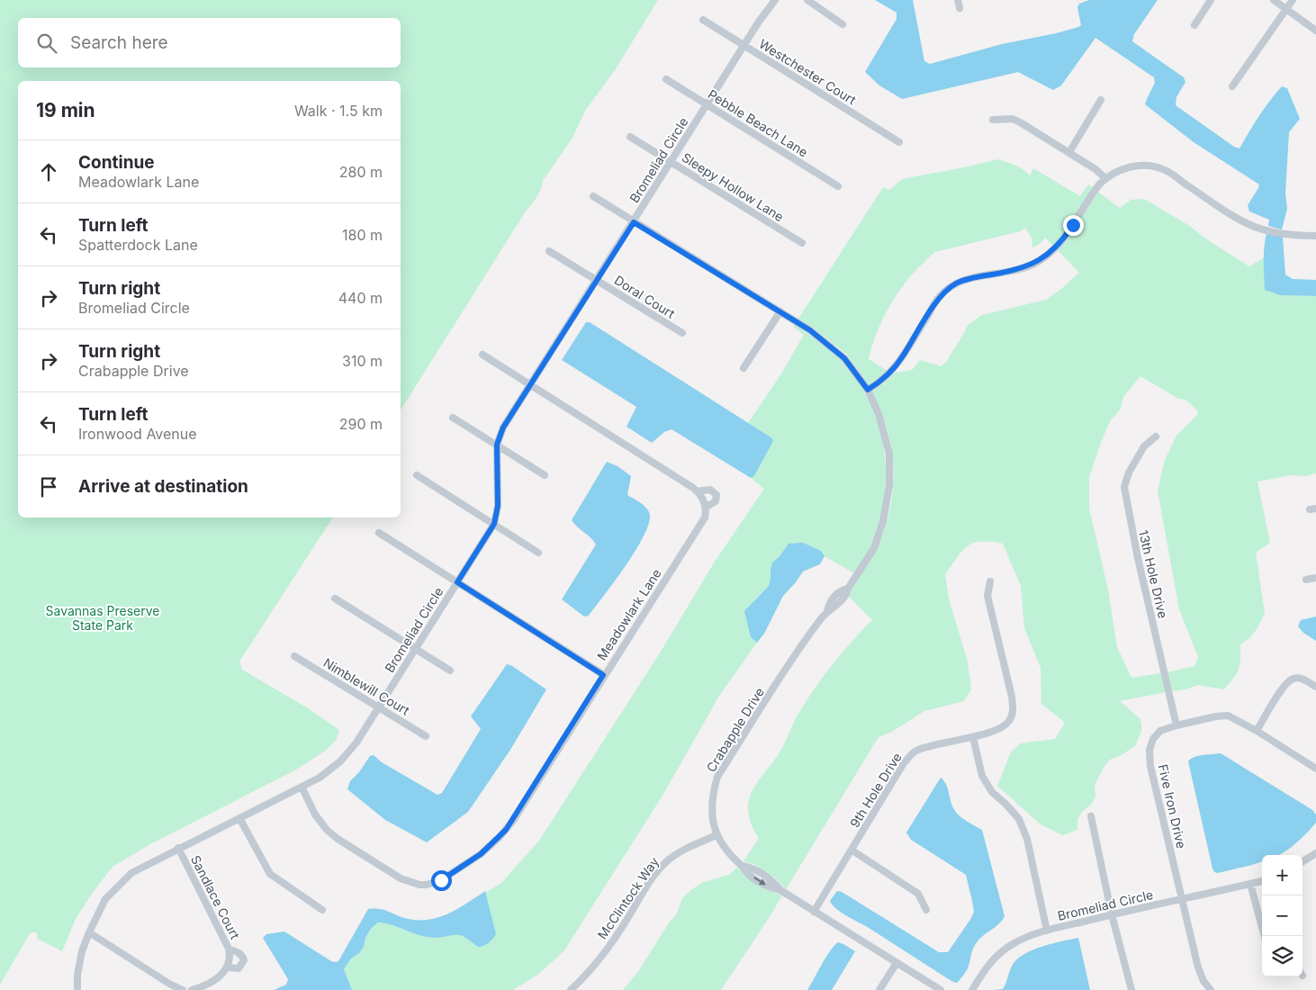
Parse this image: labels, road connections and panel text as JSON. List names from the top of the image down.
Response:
{
  "streets": {
    "street": [
      "Westchester Court",
      "Pebble Beach Lane",
      "Bromeliad Circle",
      "Sleepy Hollow Lane",
      "Doral Court",
      "13th Hole Drive",
      "Meadowlark Lane",
      "Nimblewill Court",
      "Crabapple Drive",
      "9th Hole Drive",
      "Five Iron Drive",
      "Sandlace Court",
      "McClintock Way"
    ]
  },
  "crossings": [
    ["Westchester Court", "Bromeliad Circle"],
    ["Pebble Beach Lane", "Bromeliad Circle"],
    ["Bromeliad Circle", "Sleepy Hollow Lane"],
    ["Bromeliad Circle", "Doral Court"],
    ["Bromeliad Circle", "Meadowlark Lane"],
    ["Bromeliad Circle", "Nimblewill Court"],
    ["Bromeliad Circle", "Crabapple Drive"],
    ["Bromeliad Circle", "Five Iron Drive"],
    ["Bromeliad Circle", "Sandlace Court"],
    ["13th Hole Drive", "Five Iron Drive"],
    ["Crabapple Drive", "9th Hole Drive"],
    ["Crabapple Drive", "McClintock Way"]
  ],
  "parks": ["Savannas Preserve State Park"],
  "page": {
    "search": "Search here",
    "heading": ["19 min", "Walk · 1.5 km"],
    "list": [
      ["Continue", "Meadowlark Lane", "280 m"],
      ["Turn left", "Spatterdock Lane", "180 m"],
      ["Turn right", "Bromeliad Circle", "440 m"],
      ["Turn right", "Crabapple Drive", "310 m"],
      ["Turn left", "Ironwood Avenue", "290 m"],
      "Arrive at destination"
    ],
    "map_buttons": ["+", "−"]
  }
}
